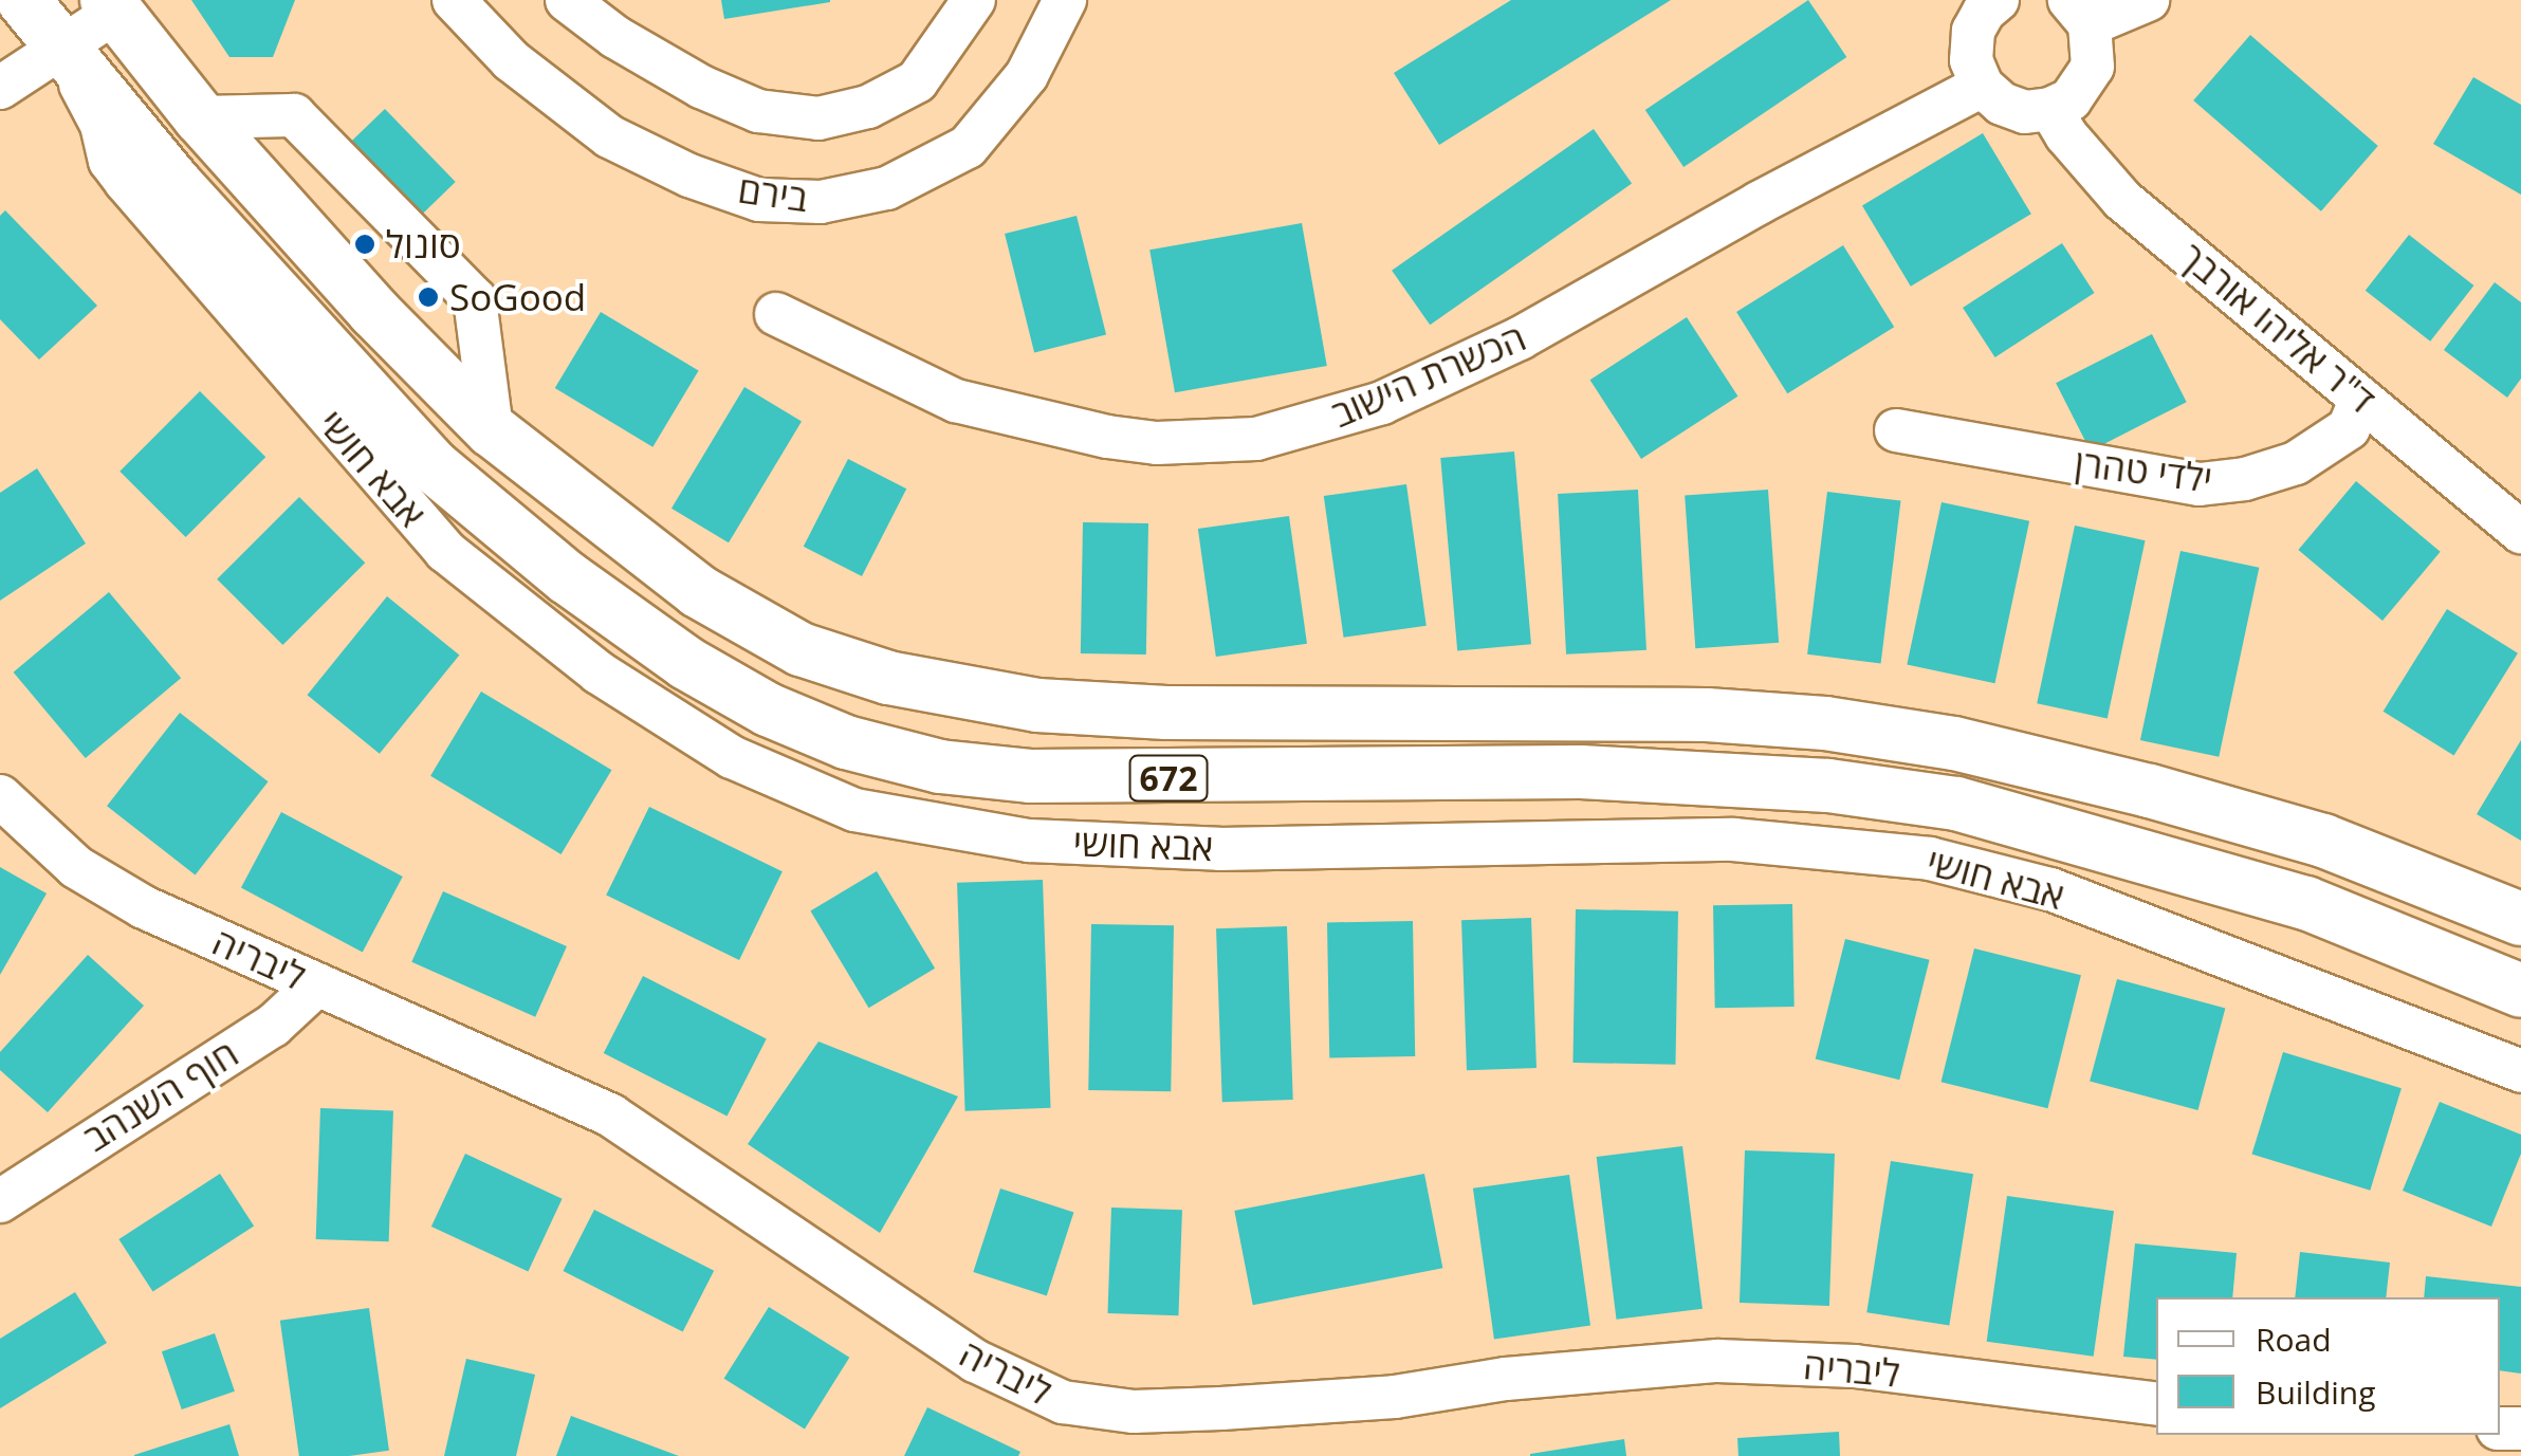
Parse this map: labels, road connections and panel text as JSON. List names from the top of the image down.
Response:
{
  "streets": {
    "main road": ["אבא חושי", "672"],
    "street": [
      "בירם",
      "ד\"ר אליהו אורבך",
      "הכשרת הישוב",
      "ילדי טהרן",
      "ליבריה",
      "חוף השנהב"
    ]
  },
  "crossings": [
    ["ד\"ר אליהו אורבך", "ילדי טהרן"],
    ["ליבריה", "חוף השנהב"]
  ],
  "places": ["סונול", "SoGood"],
  "legend": ["Road", "Building"]
}
